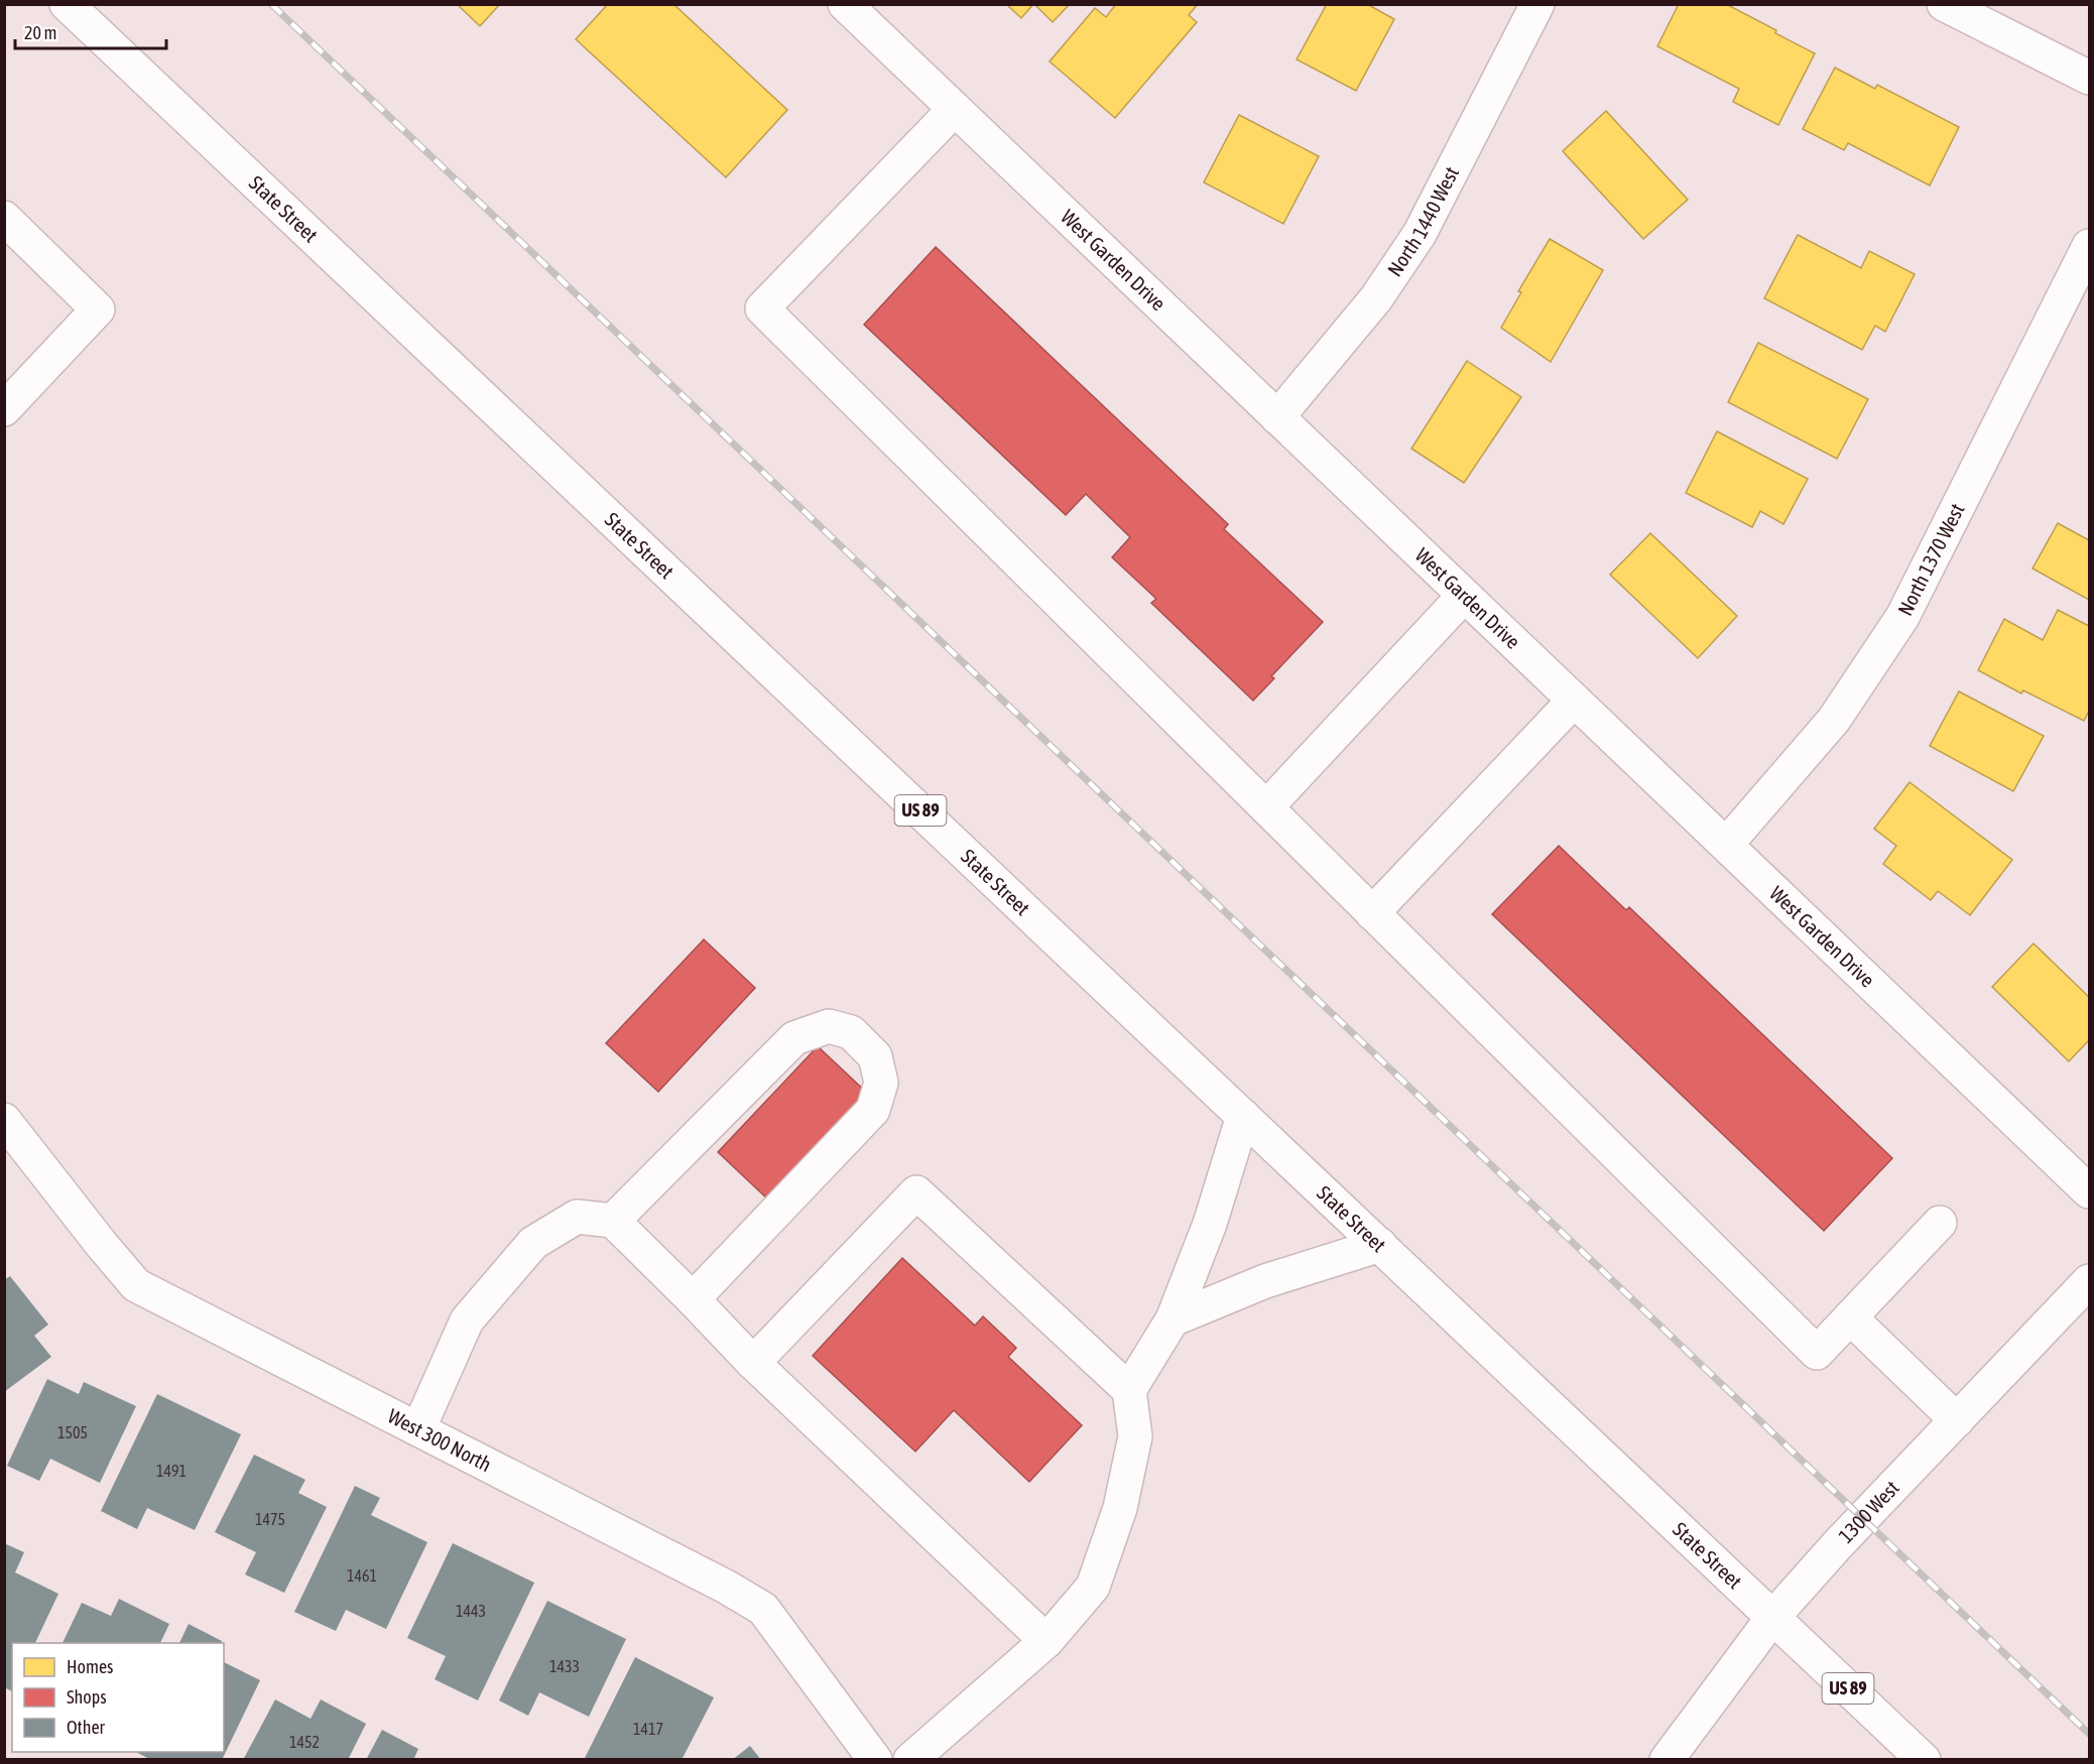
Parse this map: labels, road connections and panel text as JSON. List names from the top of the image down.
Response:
{
  "streets": {
    "street": [
      "State Street",
      "North 1440 West",
      "West Garden Drive",
      "North 1370 West",
      "US 89",
      "West 300 North",
      "1300 West"
    ]
  },
  "crossings": [
    ["State Street", "1300 West"],
    ["North 1440 West", "West Garden Drive"],
    ["West Garden Drive", "North 1370 West"]
  ],
  "house_numbers": [
    "1505",
    "1491",
    "1475",
    "1461",
    "1443",
    "1433",
    "1417",
    "1452"
  ],
  "legend": ["Homes", "Shops", "Other"],
  "scale_bar": "20 m"
}
